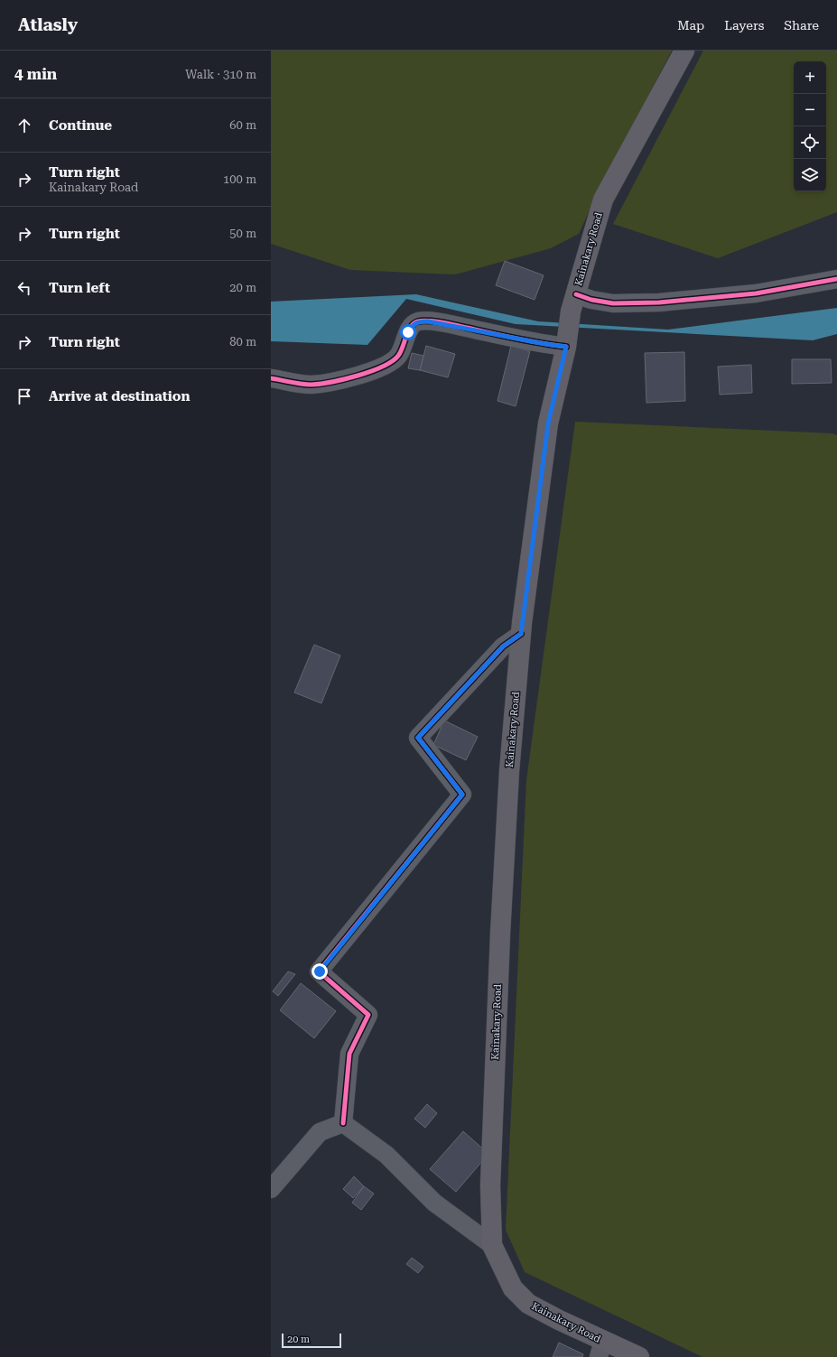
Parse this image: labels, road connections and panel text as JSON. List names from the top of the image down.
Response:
{
  "streets": {
    "main road": ["Kainakary Road"]
  },
  "scale_bar": "20 m",
  "page": {
    "header": "Atlasly",
    "nav": ["Map", "Layers", "Share"],
    "heading": ["4 min", "Walk · 310 m"],
    "map_buttons": ["+", "−"],
    "list": [
      ["Continue", "60 m"],
      ["Turn right", "Kainakary Road", "100 m"],
      ["Turn right", "50 m"],
      ["Turn left", "20 m"],
      ["Turn right", "80 m"],
      "Arrive at destination"
    ],
    "scale": "20 m"
  }
}
